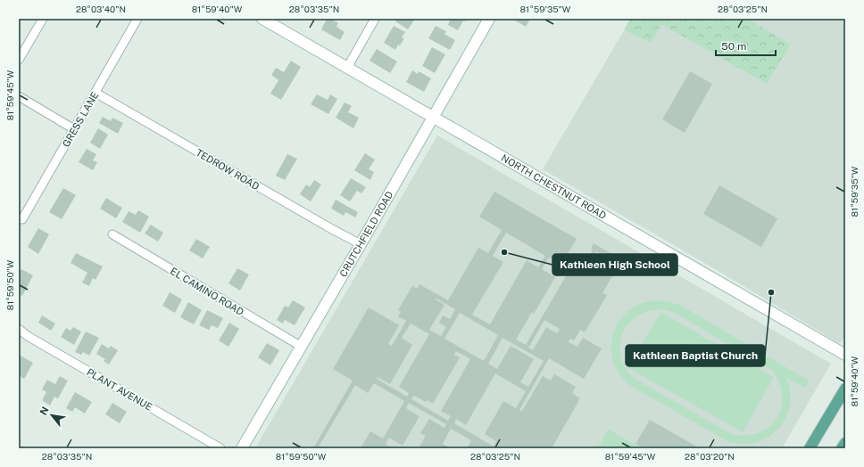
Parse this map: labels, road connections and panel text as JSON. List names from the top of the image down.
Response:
{
  "streets": {
    "street": [
      "GRESS LANE",
      "TEDROW ROAD",
      "NORTH CHESTNUT ROAD",
      "CRUTCHFIELD ROAD",
      "EL CAMINO ROAD",
      "PLANT AVENUE"
    ]
  },
  "crossings": [
    ["GRESS LANE", "TEDROW ROAD"],
    ["TEDROW ROAD", "CRUTCHFIELD ROAD"],
    ["NORTH CHESTNUT ROAD", "CRUTCHFIELD ROAD"],
    ["CRUTCHFIELD ROAD", "EL CAMINO ROAD"]
  ],
  "places": ["Kathleen High School", "Kathleen Baptist Church"],
  "scale_bar": "50 m",
  "north": "top left",
  "coordinates": [
    "28°03'40\"N",
    "81°59'40\"W",
    "28°03'35\"N",
    "81°59'35\"W",
    "28°03'25\"N",
    "81°59'45\"W",
    "81°59'50\"W",
    "28°03'20\"N"
  ]
}
